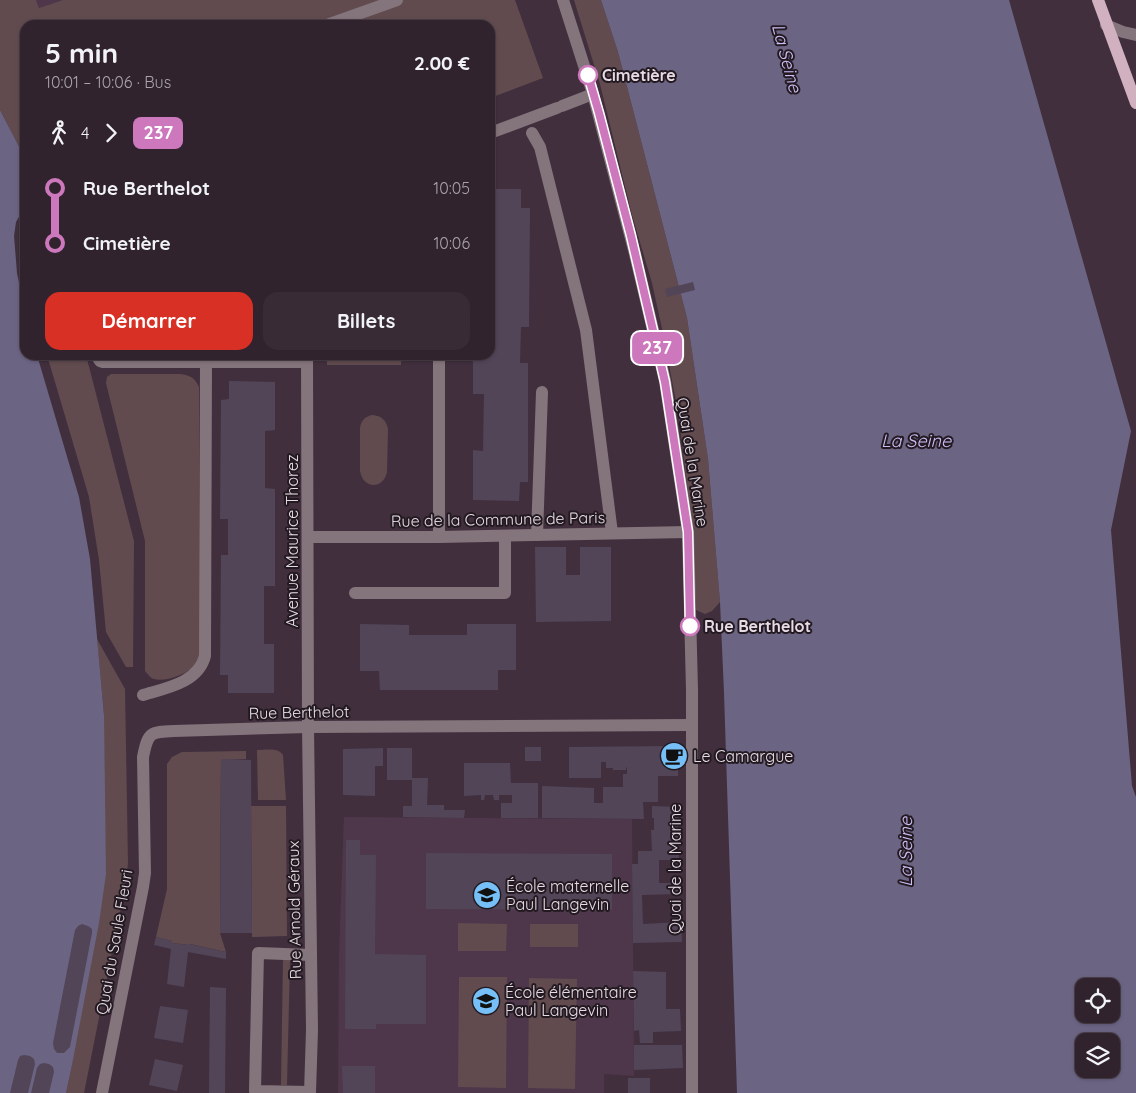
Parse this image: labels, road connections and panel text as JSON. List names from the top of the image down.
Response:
{
  "streets": {
    "street": [
      "Quai de la Marine",
      "Rue de la Commune de Paris",
      "Avenue Maurice Thorez",
      "Rue Berthelot",
      "Rue Arnold Géraux",
      "Quai du Saule Fleuri"
    ]
  },
  "crossings": [
    ["Quai de la Marine", "Rue de la Commune de Paris"],
    ["Quai de la Marine", "Rue Berthelot"],
    ["Rue de la Commune de Paris", "Avenue Maurice Thorez"],
    ["Avenue Maurice Thorez", "Rue Berthelot"],
    ["Avenue Maurice Thorez", "Rue Arnold Géraux"],
    ["Rue Berthelot", "Rue Arnold Géraux"],
    ["Rue Berthelot", "Quai du Saule Fleuri"]
  ],
  "water": ["La Seine"],
  "places": {
    "other": ["Cimetière", "Rue Berthelot"],
    "cafe": ["Le Camargue"],
    "school or university": ["École maternelle Paul Langevin", "École élémentaire Paul Langevin"]
  },
  "lines": ["bus line 237"],
  "page": {
    "on_map": "237",
    "heading": ["5 min", "10:01 – 10:06 · Bus", "2.00 €"],
    "legs": ["4", "237"],
    "list": [
      {
        "name": "Rue Berthelot",
        "value": "10:05"
      },
      {
        "name": "Cimetière",
        "value": "10:06"
      }
    ],
    "buttons": ["Démarrer", "Billets"]
  }
}
